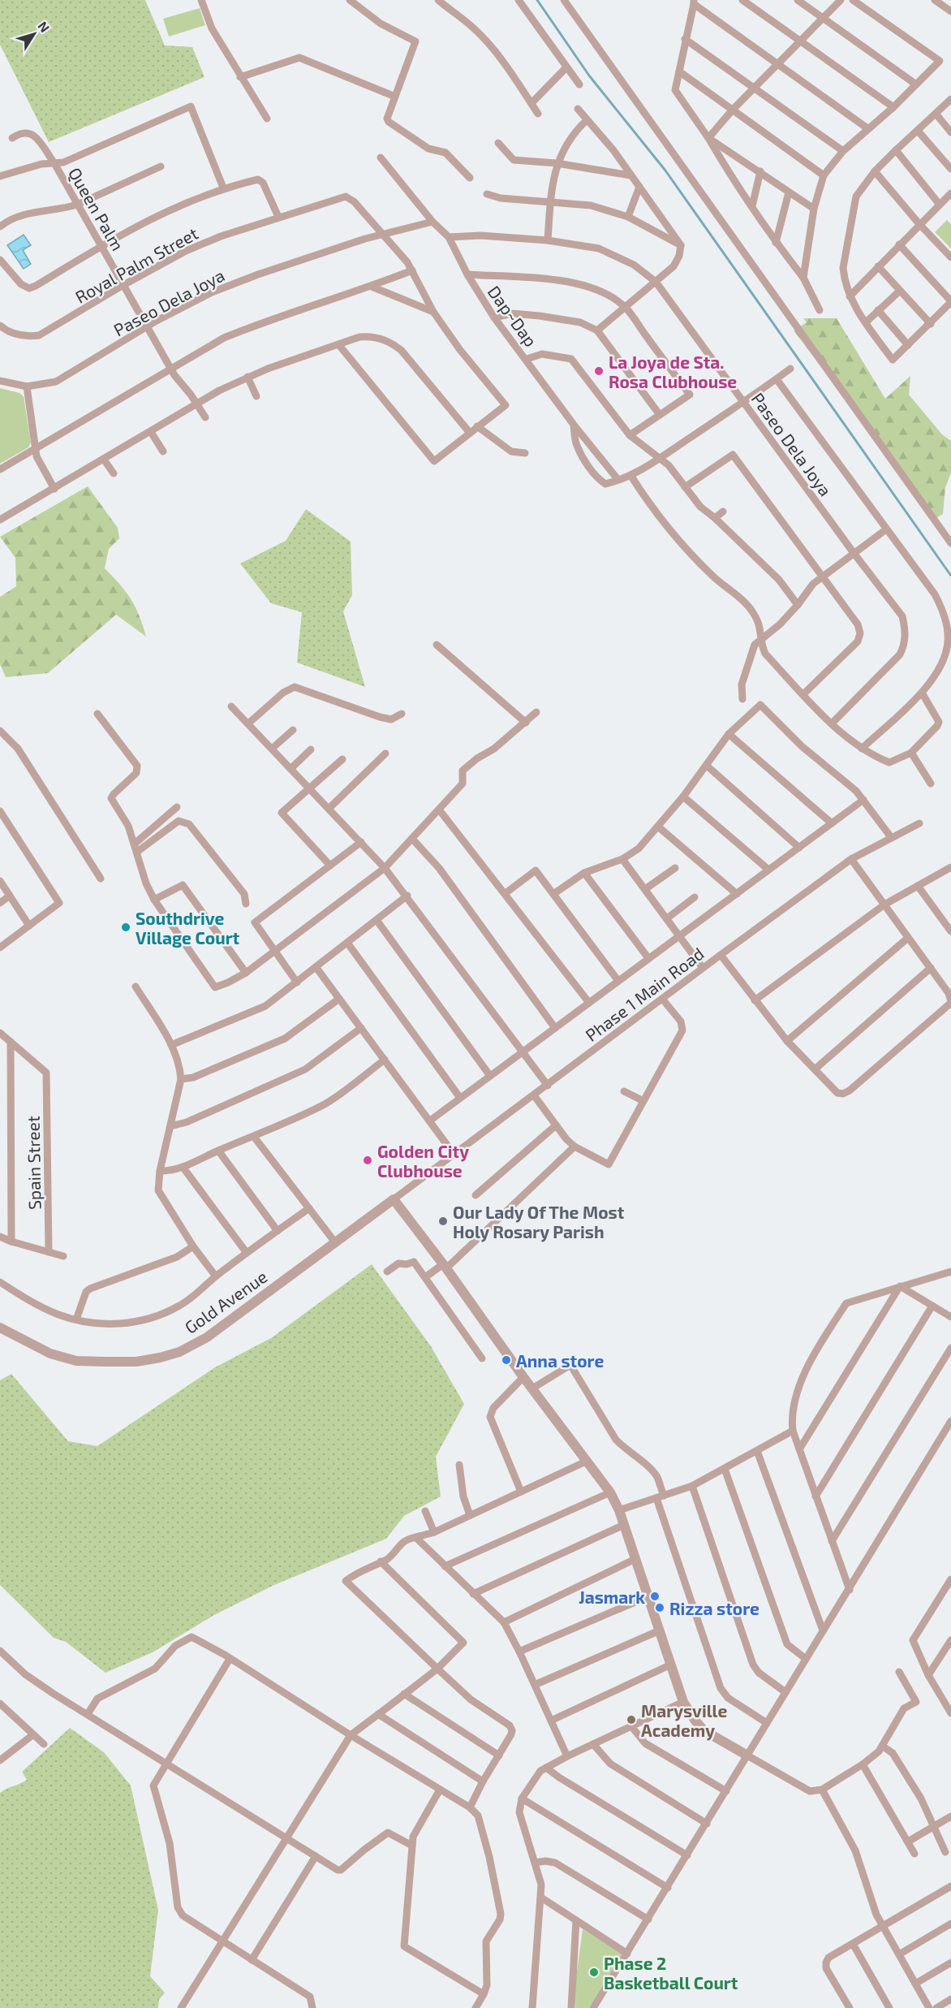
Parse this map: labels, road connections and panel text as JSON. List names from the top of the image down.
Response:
{
  "streets": {
    "street": [
      "Queen Palm",
      "Royal Palm Street",
      "Paseo Dela Joya",
      "Dap~Dap",
      "Phase 1 Main Road",
      "Spain Street",
      "Gold Avenue"
    ]
  },
  "crossings": [
    ["Queen Palm", "Royal Palm Street"],
    ["Queen Palm", "Paseo Dela Joya"],
    ["Royal Palm Street", "Paseo Dela Joya"],
    ["Paseo Dela Joya", "Dap~Dap"],
    ["Phase 1 Main Road", "Gold Avenue"]
  ],
  "places": [
    "La Joya de Sta. Rosa Clubhouse",
    "Southdrive Village Court",
    "Golden City Clubhouse",
    "Our Lady Of The Most Holy Rosary Parish",
    "Anna store",
    "Jasmark",
    "Rizza store",
    "Marysville Academy",
    "Phase 2 Basketball Court"
  ],
  "north": "top right"
}
